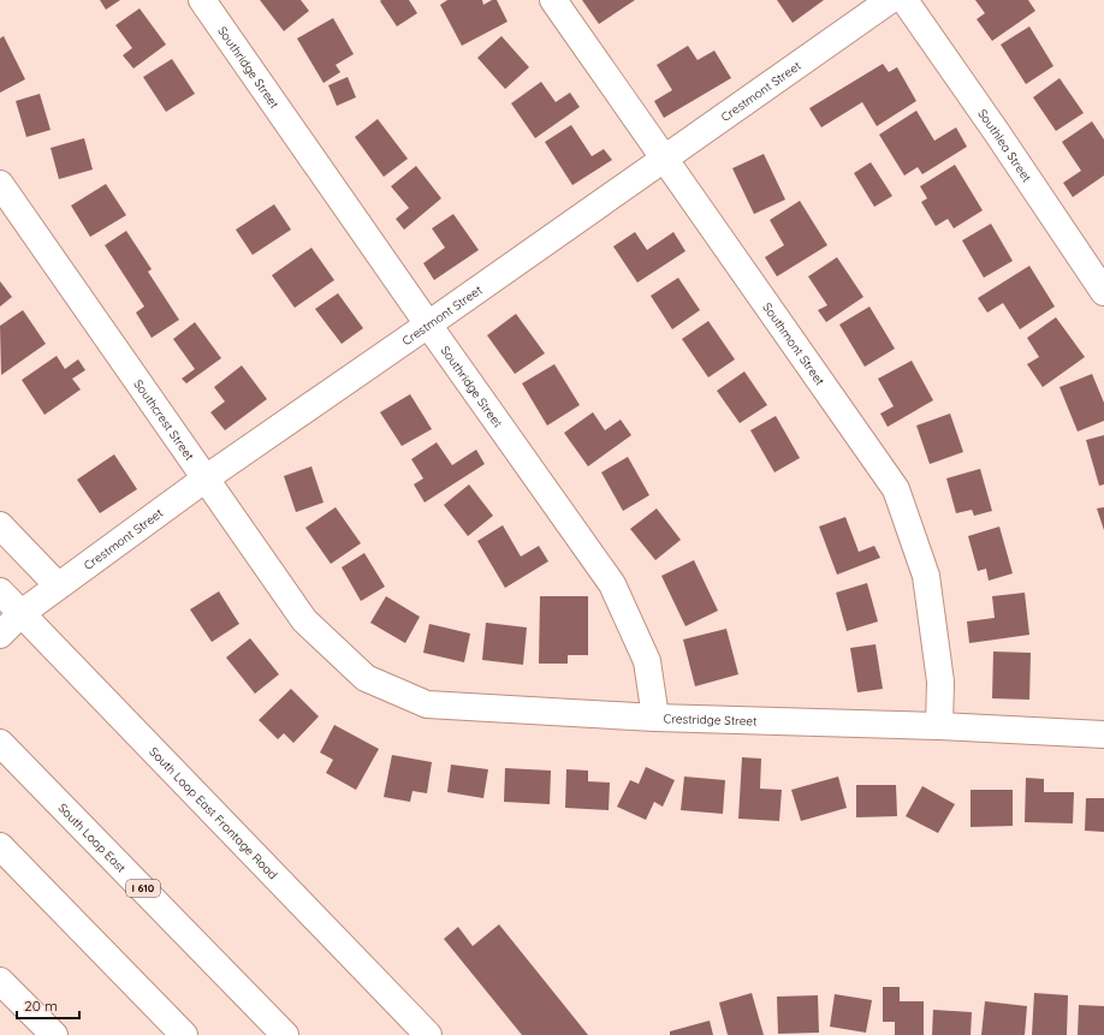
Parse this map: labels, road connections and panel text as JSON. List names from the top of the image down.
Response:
{
  "streets": {
    "main road": [
      "Southridge Street",
      "Crestmont Street",
      "Southlea Street",
      "Southmont Street",
      "Southcrest Street",
      "Crestridge Street",
      "South Loop East Frontage Road",
      "South Loop East",
      "I 610"
    ]
  },
  "crossings": [
    ["Southridge Street", "Crestmont Street"],
    ["Southridge Street", "Crestridge Street"],
    ["Crestmont Street", "Southmont Street"],
    ["Crestmont Street", "Southcrest Street"],
    ["Crestmont Street", "South Loop East Frontage Road"],
    ["Southmont Street", "Crestridge Street"],
    ["Southcrest Street", "Crestridge Street"]
  ],
  "scale_bar": "20 m"
}
